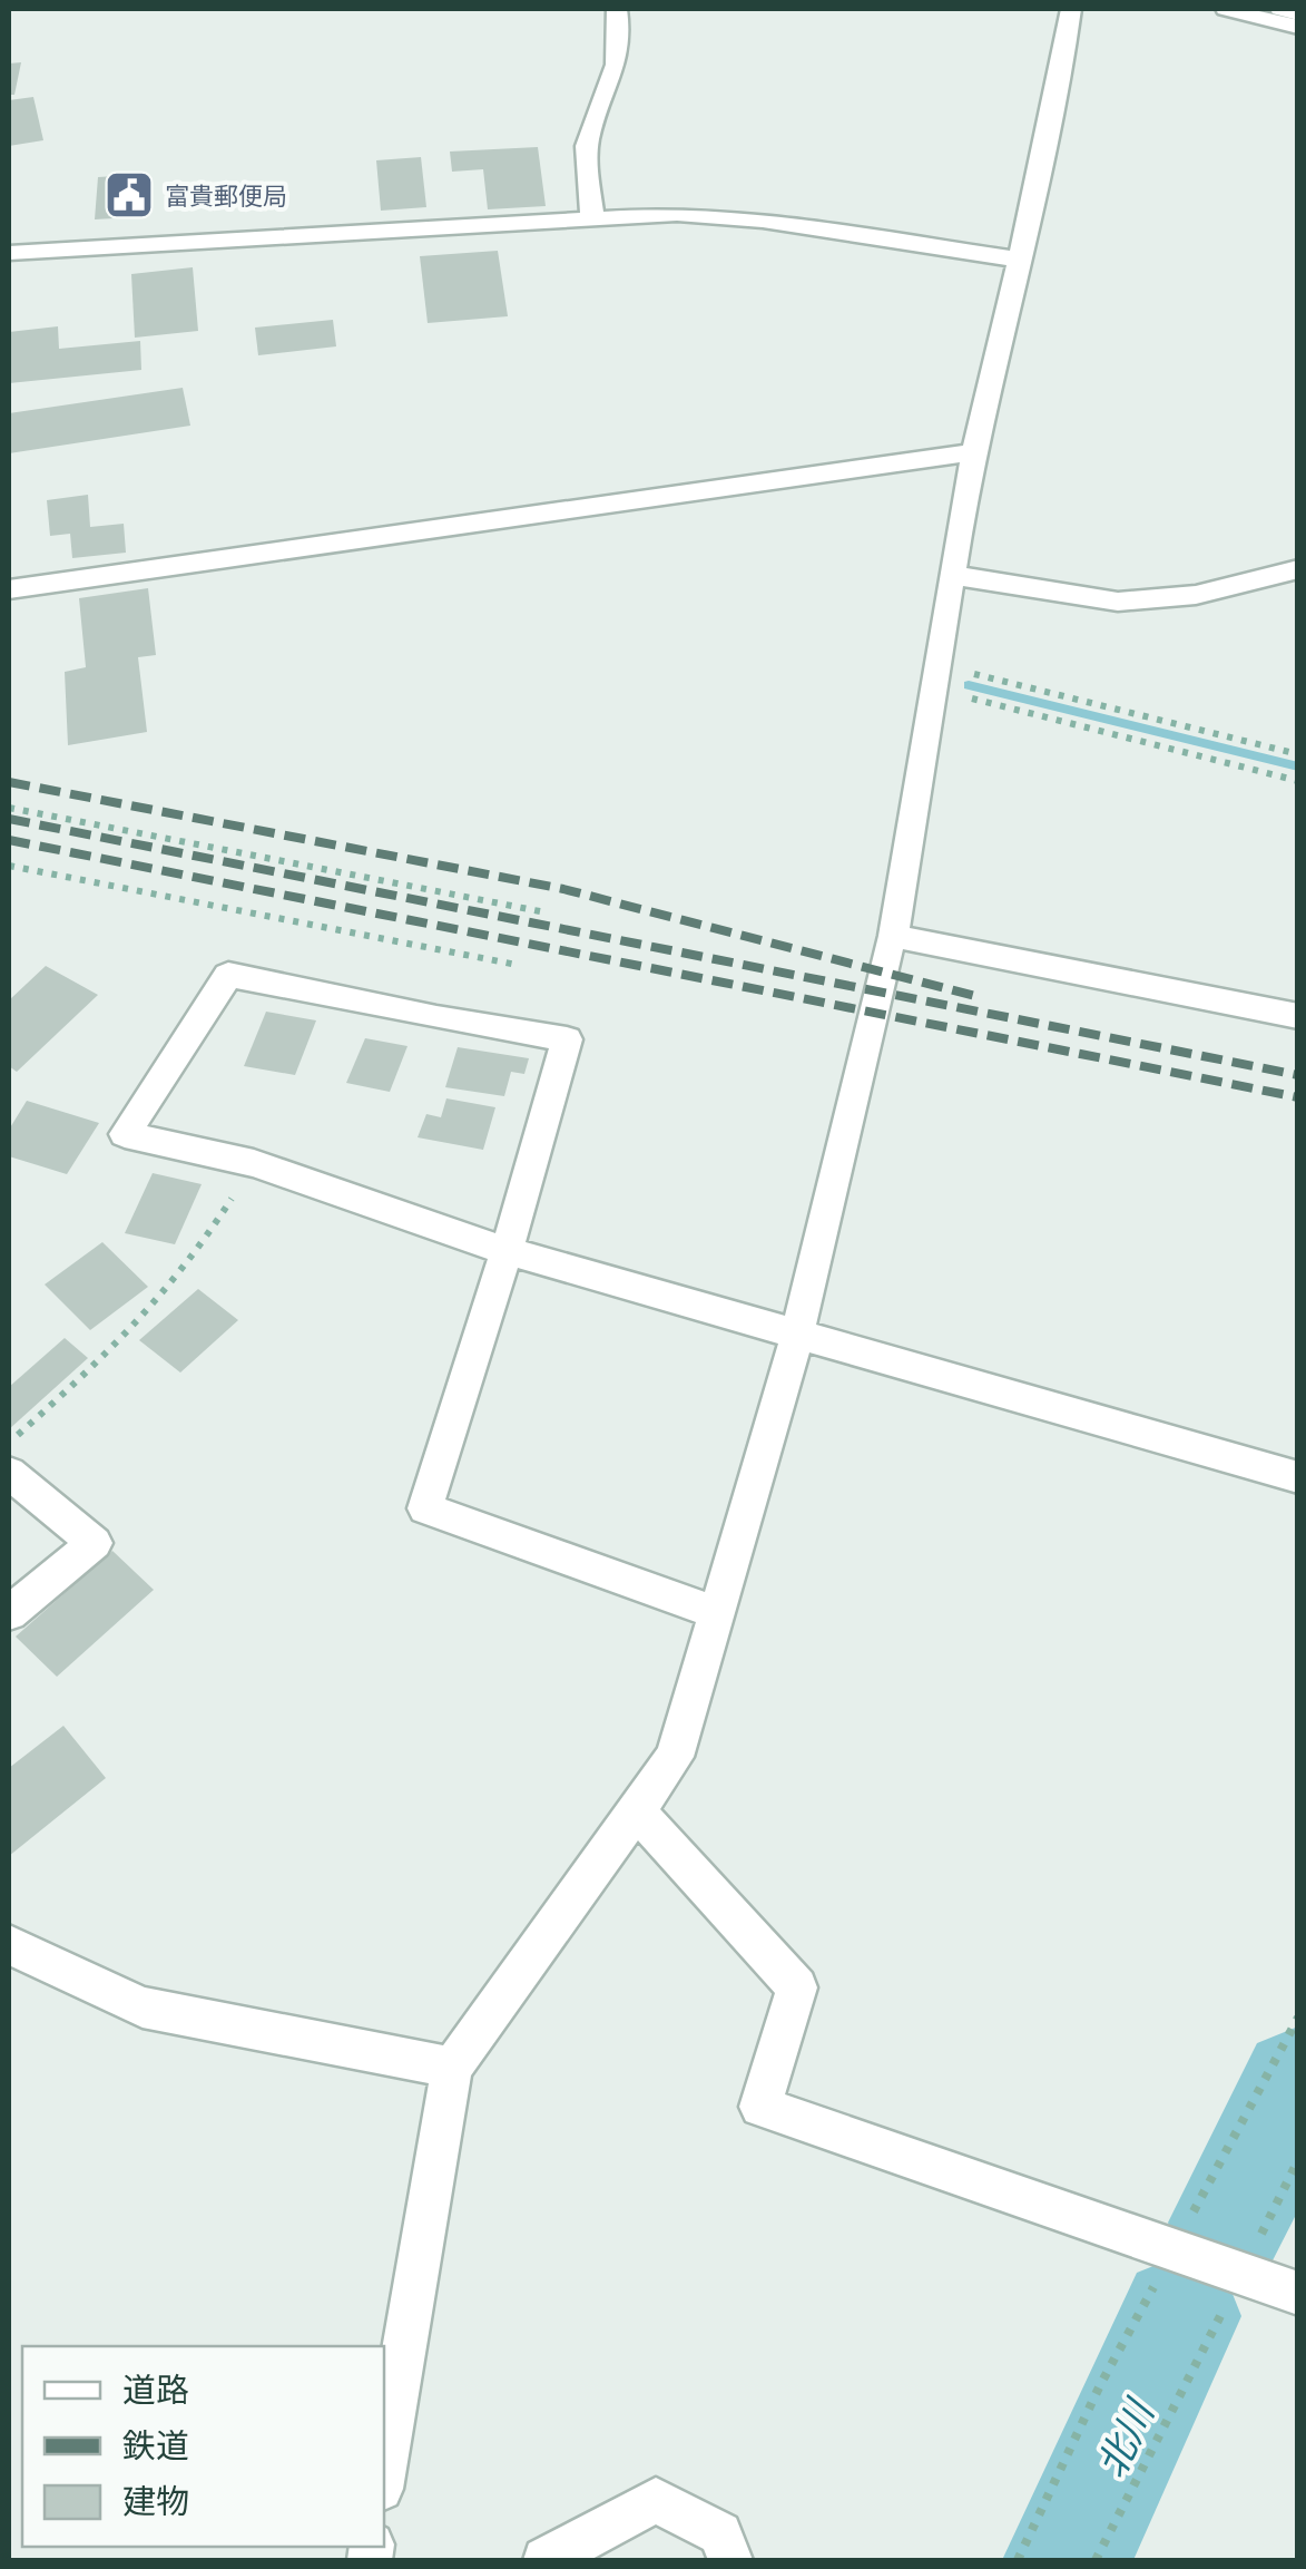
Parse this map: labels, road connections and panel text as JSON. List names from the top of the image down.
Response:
{
  "water": ["北川"],
  "places": {
    "public building": ["富貴郵便局"]
  },
  "legend": ["道路", "鉄道", "建物"]
}
